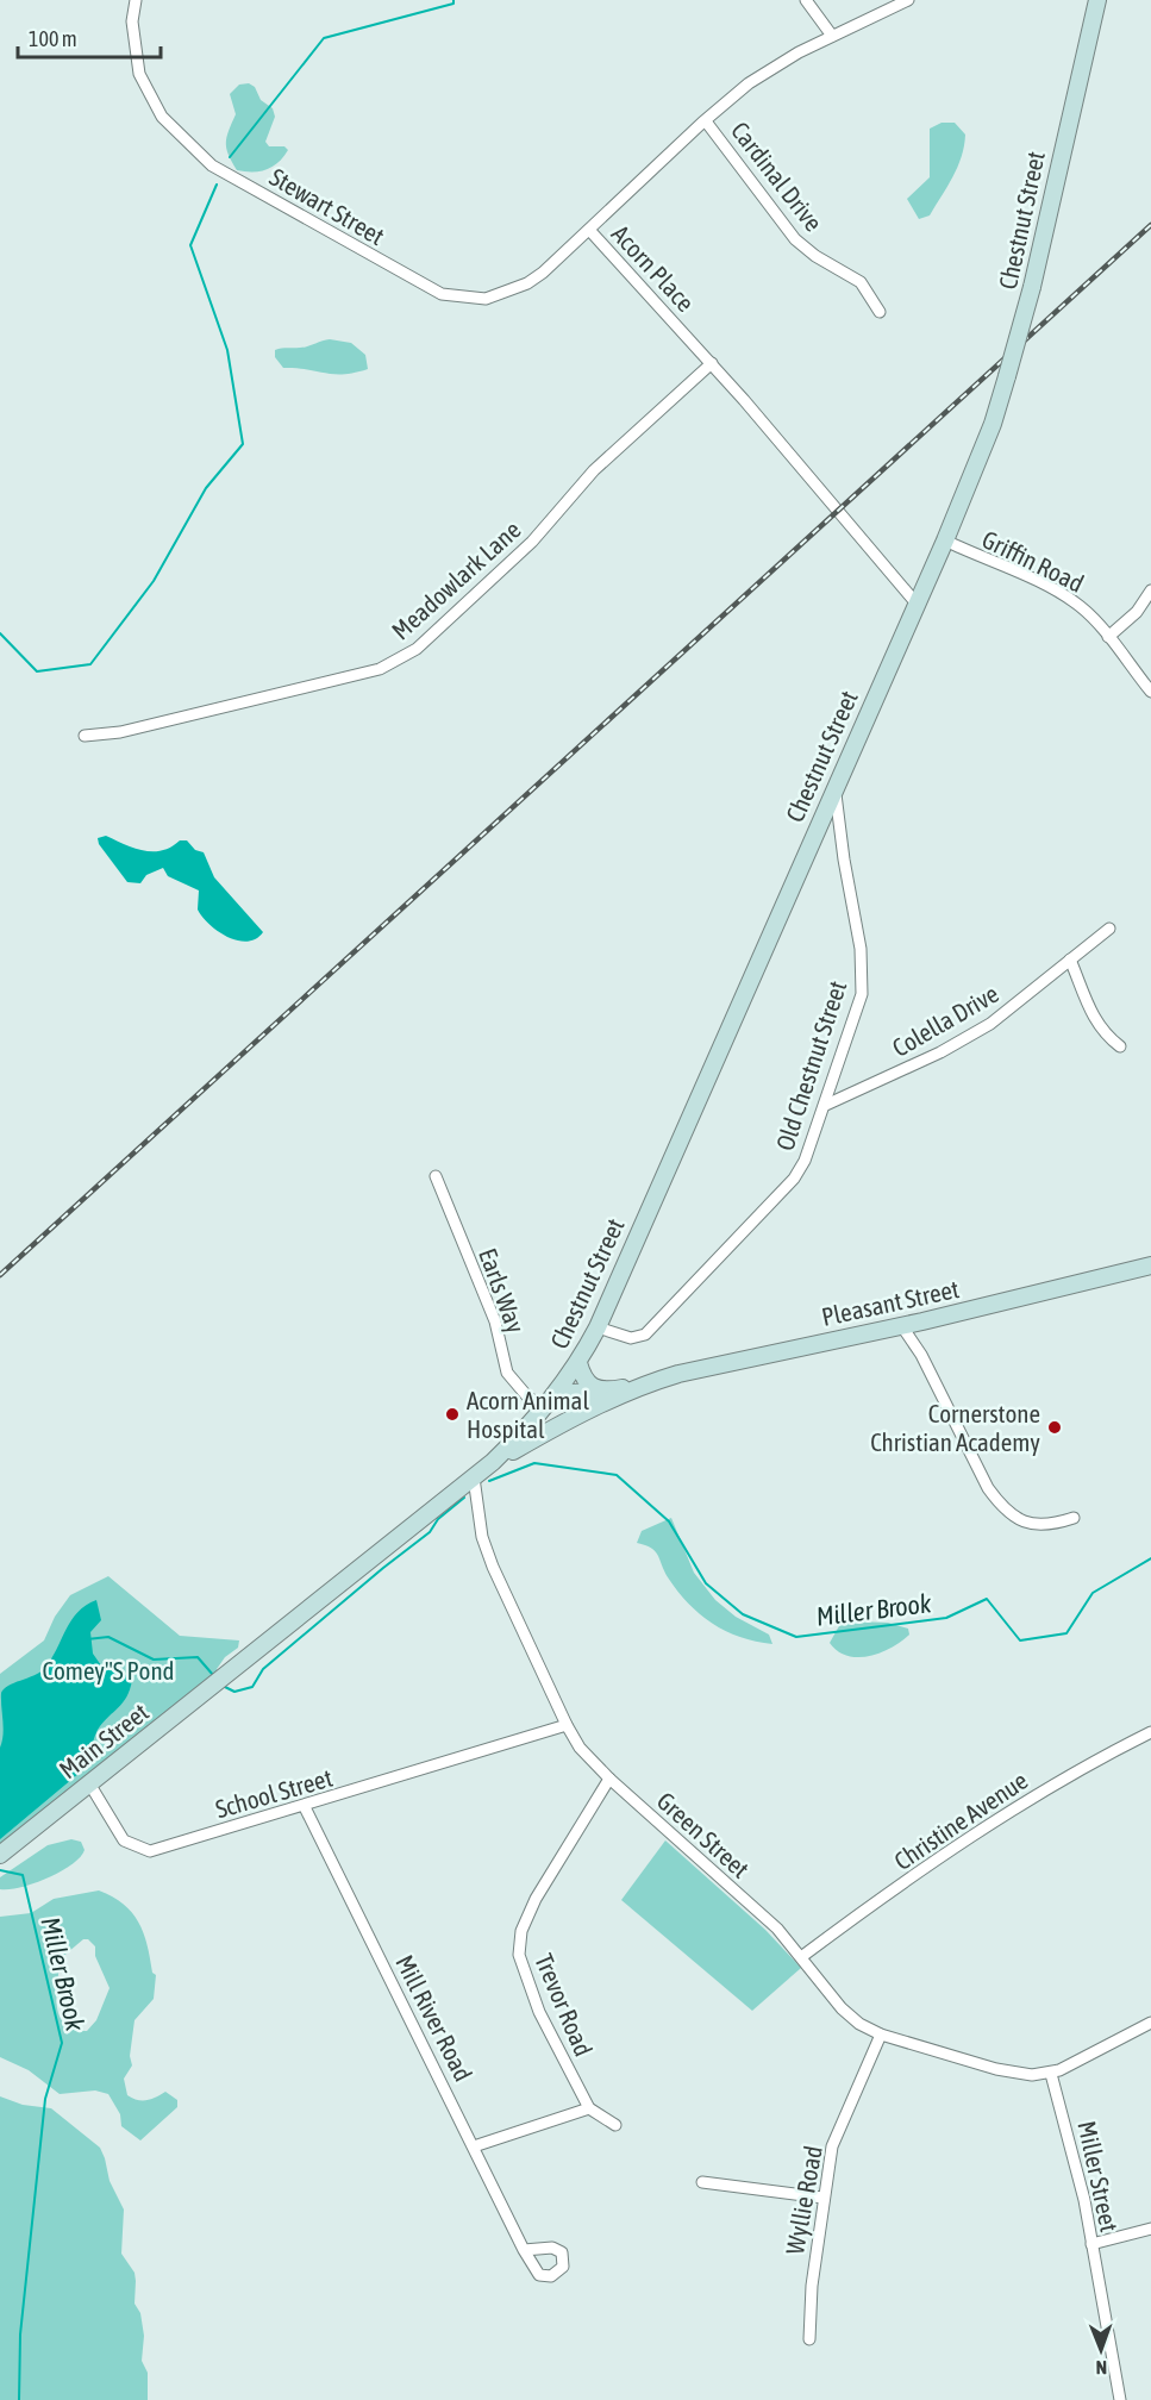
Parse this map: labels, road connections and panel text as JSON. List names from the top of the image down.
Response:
{
  "streets": {
    "main road": ["Chestnut Street", "Pleasant Street", "Main Street"],
    "street": [
      "Cardinal Drive",
      "Stewart Street",
      "Acorn Place",
      "Griffin Road",
      "Meadowlark Lane",
      "Colella Drive",
      "Old Chestnut Street",
      "Earls Way",
      "School Street",
      "Christine Avenue",
      "Green Street",
      "Trevor Road",
      "Mill River Road",
      "Miller Street",
      "Wyllie Road"
    ]
  },
  "crossings": [
    ["Cardinal Drive", "Acorn Place"],
    ["Stewart Street", "Acorn Place"],
    ["Chestnut Street", "Acorn Place"],
    ["Chestnut Street", "Griffin Road"],
    ["Chestnut Street", "Old Chestnut Street"],
    ["Chestnut Street", "Earls Way"],
    ["Chestnut Street", "Pleasant Street"],
    ["Chestnut Street", "Main Street"],
    ["Chestnut Street", "Green Street"],
    ["Acorn Place", "Meadowlark Lane"],
    ["Colella Drive", "Old Chestnut Street"],
    ["Earls Way", "Pleasant Street"],
    ["Main Street", "School Street"],
    ["Main Street", "Green Street"],
    ["School Street", "Green Street"],
    ["School Street", "Mill River Road"],
    ["Christine Avenue", "Green Street"],
    ["Green Street", "Trevor Road"],
    ["Green Street", "Miller Street"],
    ["Green Street", "Wyllie Road"]
  ],
  "water": ["Miller Brook"],
  "parks": ["Comey\"S Pond"],
  "places": ["Acorn Animal Hospital", "Cornerstone Christian Academy"],
  "scale_bar": "100 m",
  "north": "bottom"
}
